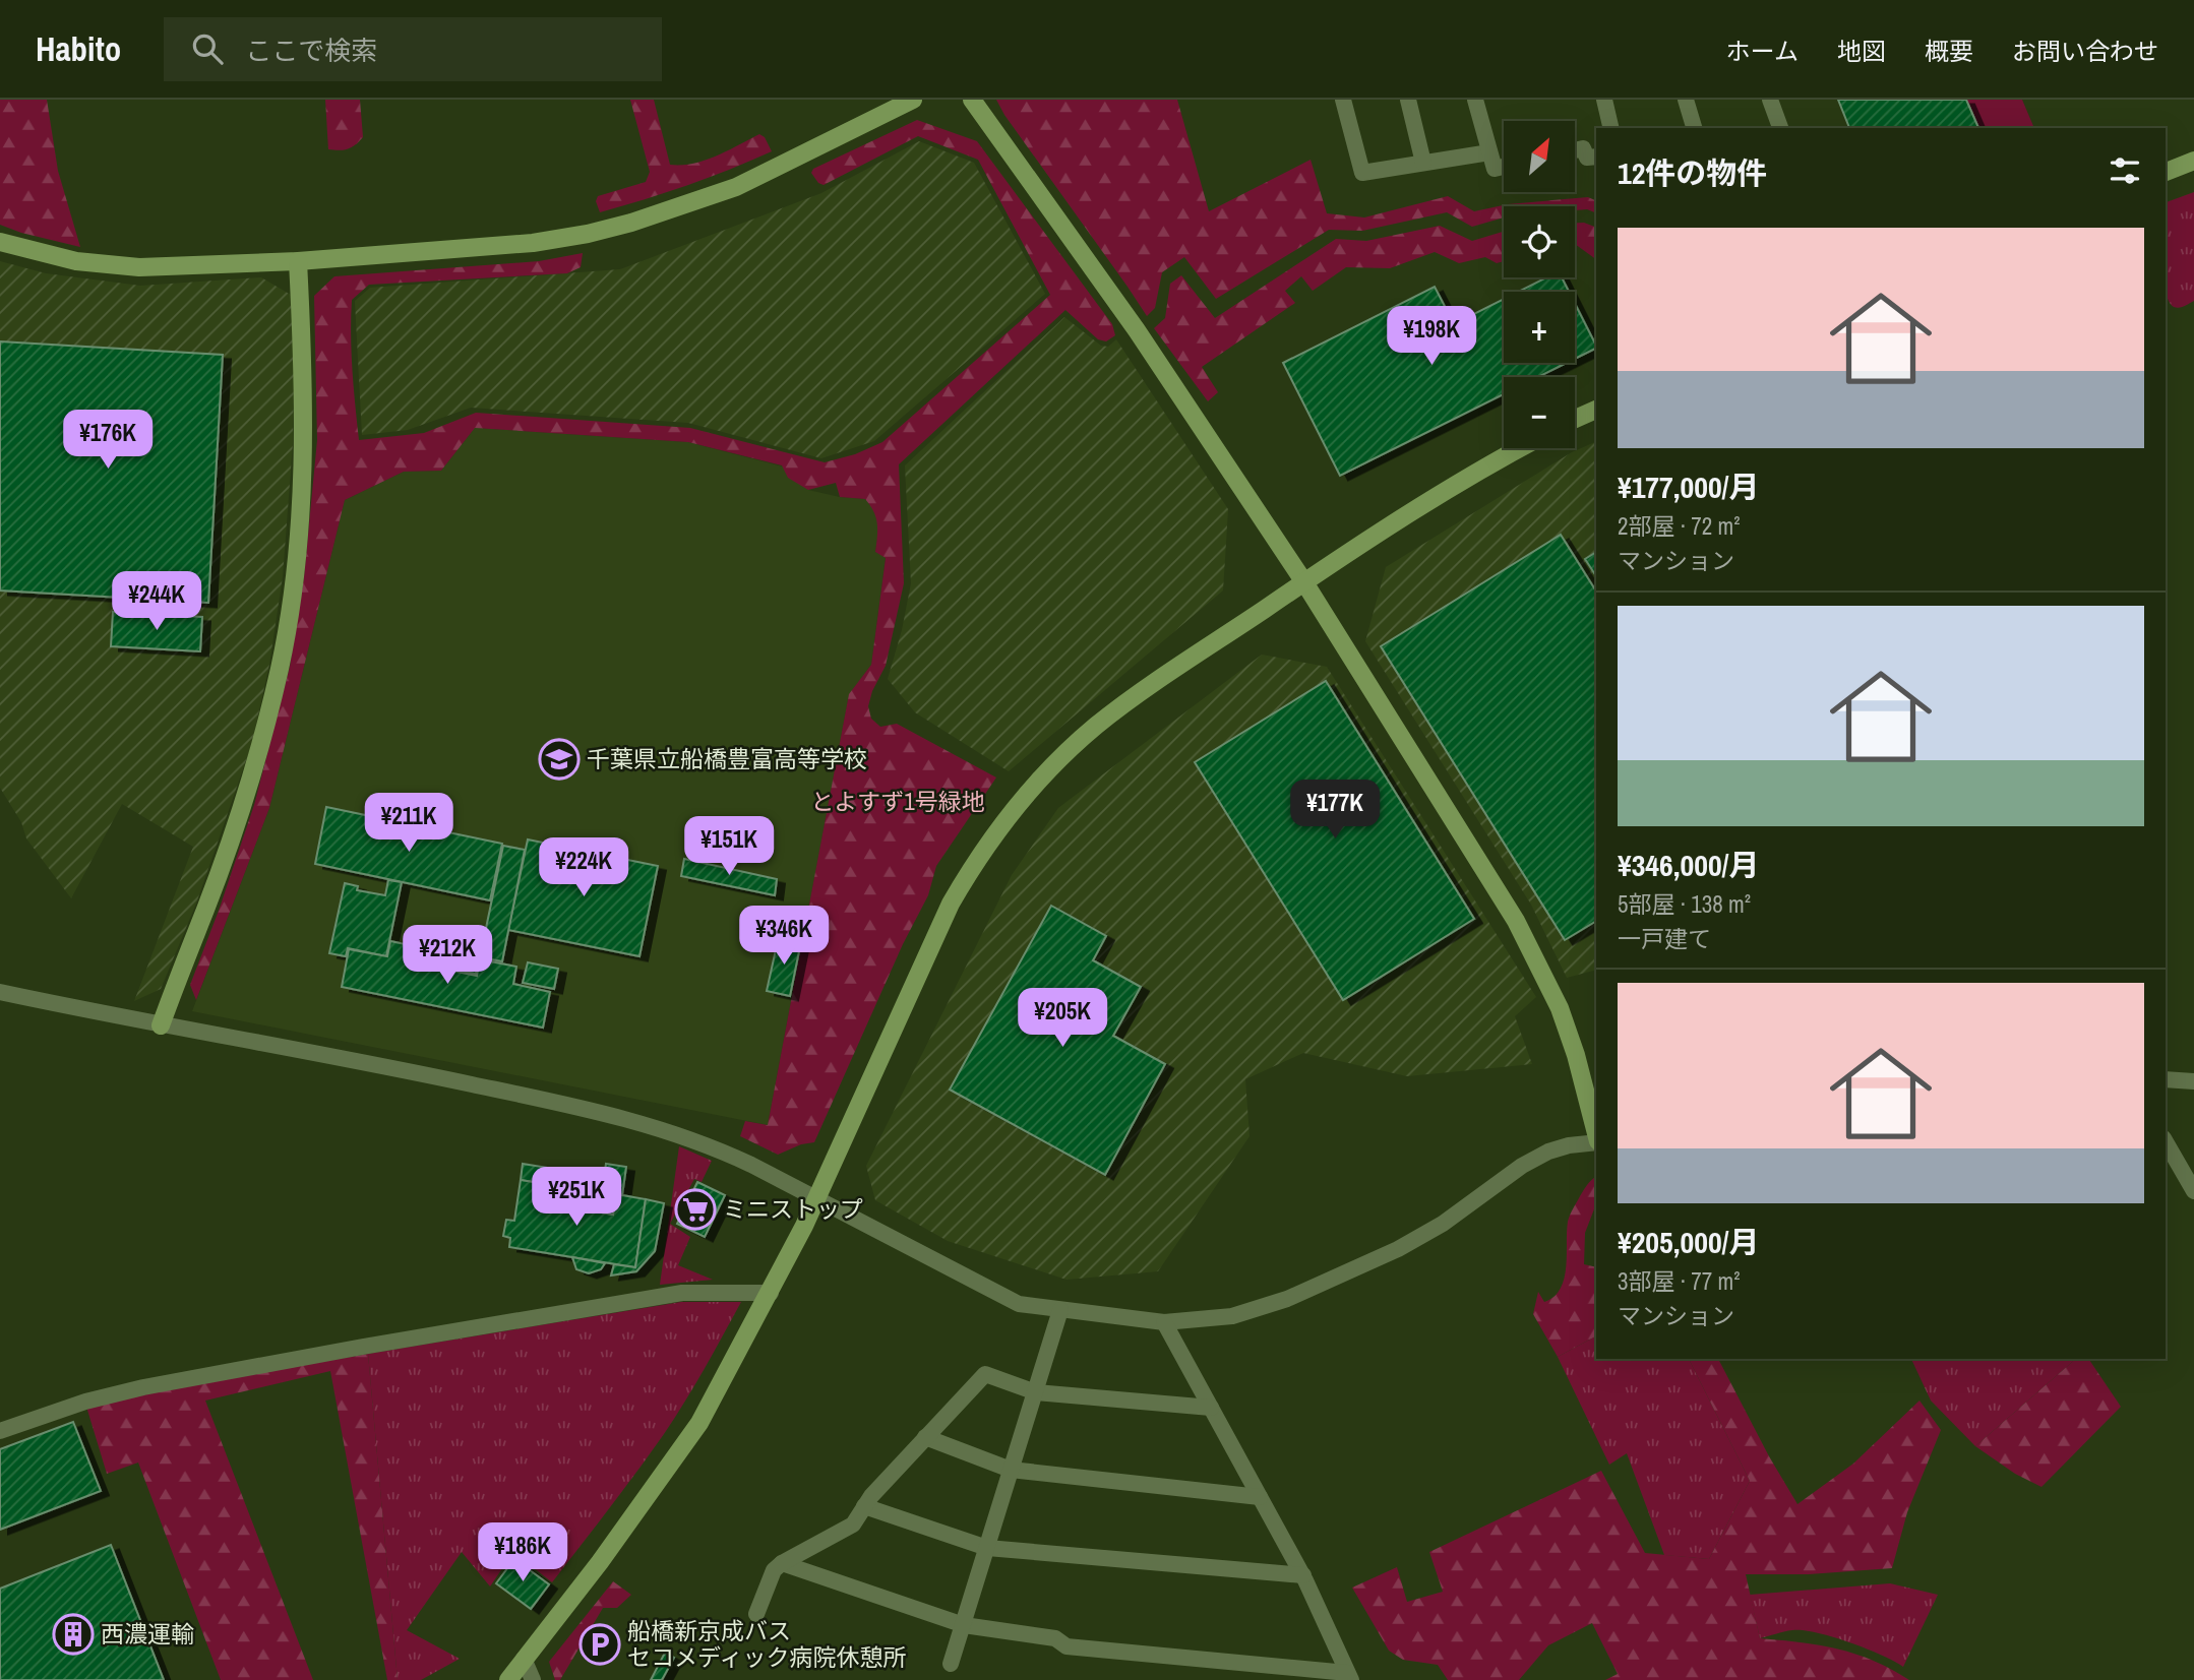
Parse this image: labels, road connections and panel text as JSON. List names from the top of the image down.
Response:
{
  "parks": ["とよすず1号緑地"],
  "places": {
    "school or university": ["千葉県立船橋豊富高等学校"],
    "supermarket": ["ミニストップ"],
    "building": ["西濃運輸"],
    "parking": ["船橋新京成バス セコメディック病院休憩所"]
  },
  "north": "top right",
  "page": {
    "header": "Habito",
    "search": "ここで検索",
    "nav": [
      "ホーム",
      "地図",
      "概要",
      "お問い合わせ"
    ],
    "map_buttons": ["+", "−"],
    "heading": "12件の物件",
    "list": [
      {
        "name": "¥177,000/月",
        "note": "2部屋 · 72 m² · マンション"
      },
      {
        "name": "¥346,000/月",
        "note": "5部屋 · 138 m² · 一戸建て"
      },
      {
        "name": "¥205,000/月",
        "note": "3部屋 · 77 m² · マンション"
      }
    ],
    "price": [
      "¥198K",
      "¥176K",
      "¥244K",
      "¥177K",
      "¥211K",
      "¥151K",
      "¥224K",
      "¥346K",
      "¥212K",
      "¥205K",
      "¥251K",
      "¥186K"
    ]
  }
}
